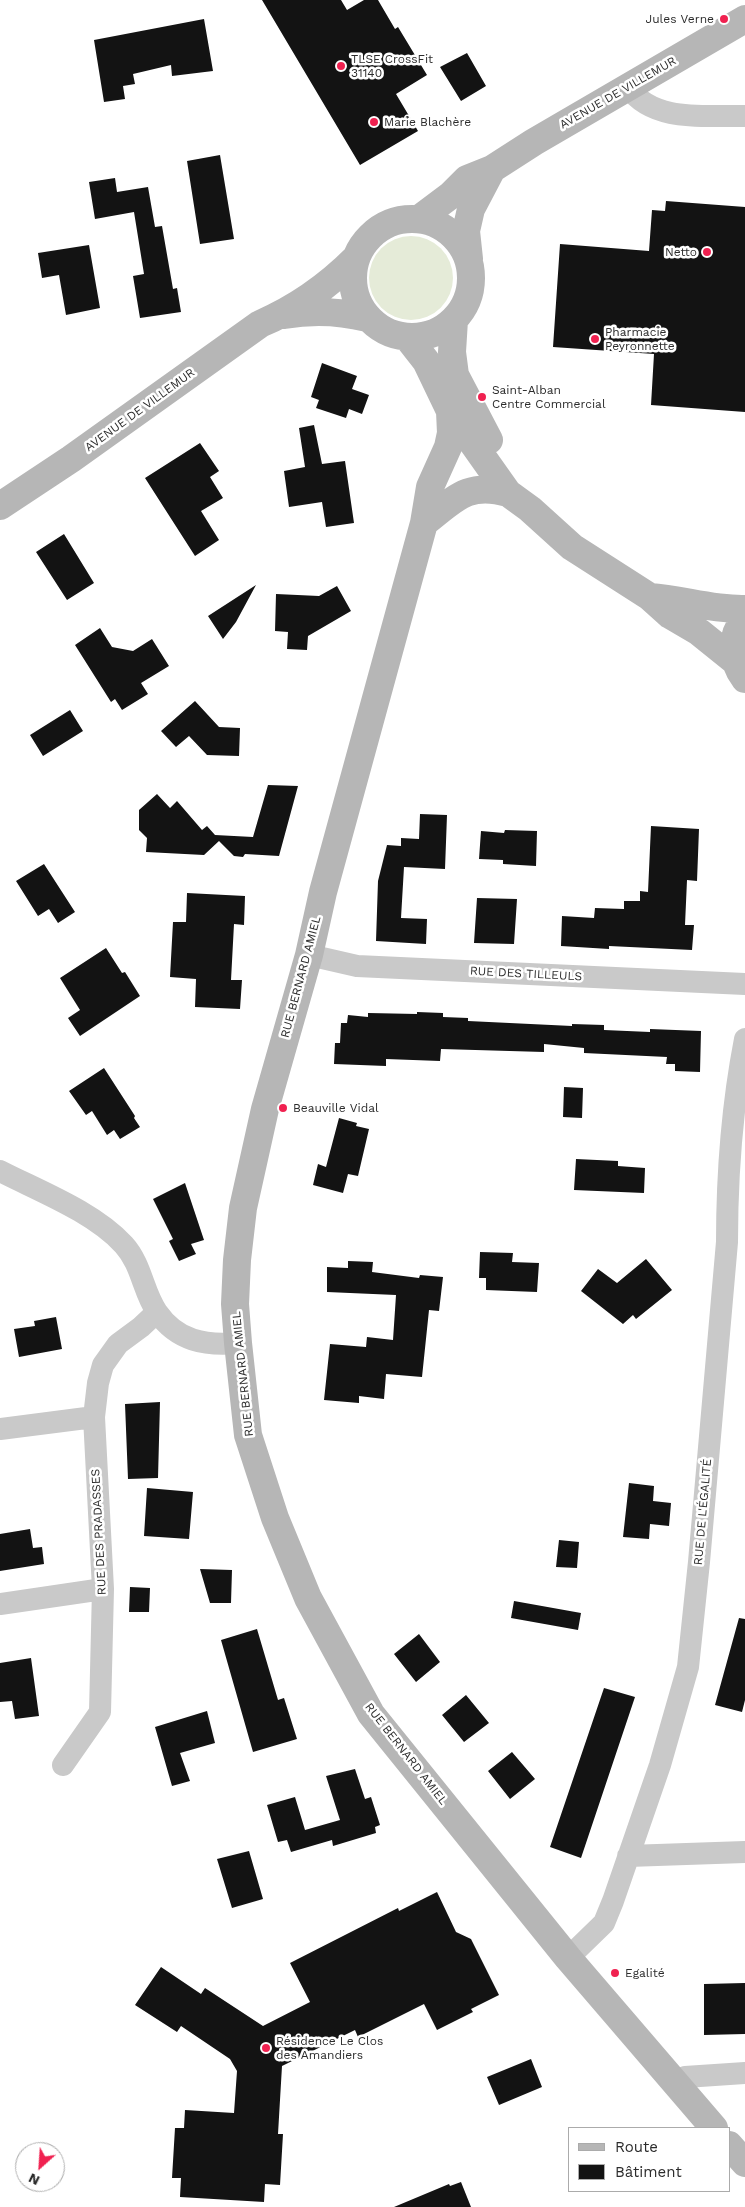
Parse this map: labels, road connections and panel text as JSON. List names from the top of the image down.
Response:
{
  "streets": {
    "main road": ["AVENUE DE VILLEMUR", "RUE BERNARD AMIEL"],
    "street": ["RUE DES TILLEULS", "RUE DE L'ÉGALITÉ", "RUE DES PRADASSES"]
  },
  "crossings": [
    ["RUE DES TILLEULS", "RUE BERNARD AMIEL"],
    ["RUE BERNARD AMIEL", "RUE DE L'ÉGALITÉ"]
  ],
  "places": [
    "Jules Verne",
    "TLSE CrossFit 31140",
    "Marie Blachère",
    "Netto",
    "Pharmacie Peyronnette",
    "Saint-Alban Centre Commercial",
    "Beauville Vidal",
    "Egalité",
    "Résidence Le Clos des Amandiers"
  ],
  "legend": ["Route", "Bâtiment"],
  "north": "bottom left"
}
